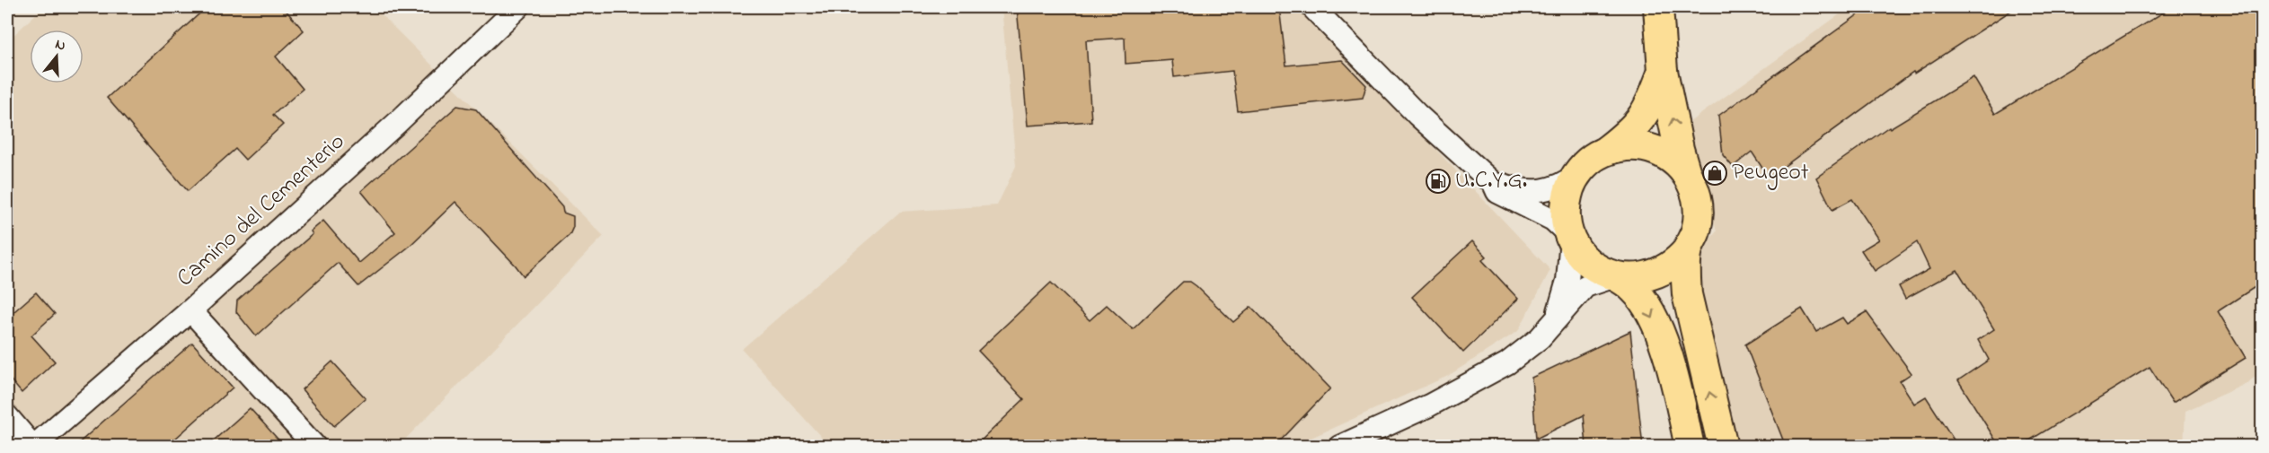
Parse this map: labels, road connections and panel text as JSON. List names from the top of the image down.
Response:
{
  "streets": {
    "street": ["Camino del Cementerio"]
  },
  "places": {
    "shop": ["Peugeot"],
    "fuel station": ["U.C.Y.G."]
  },
  "north": "top"
}
